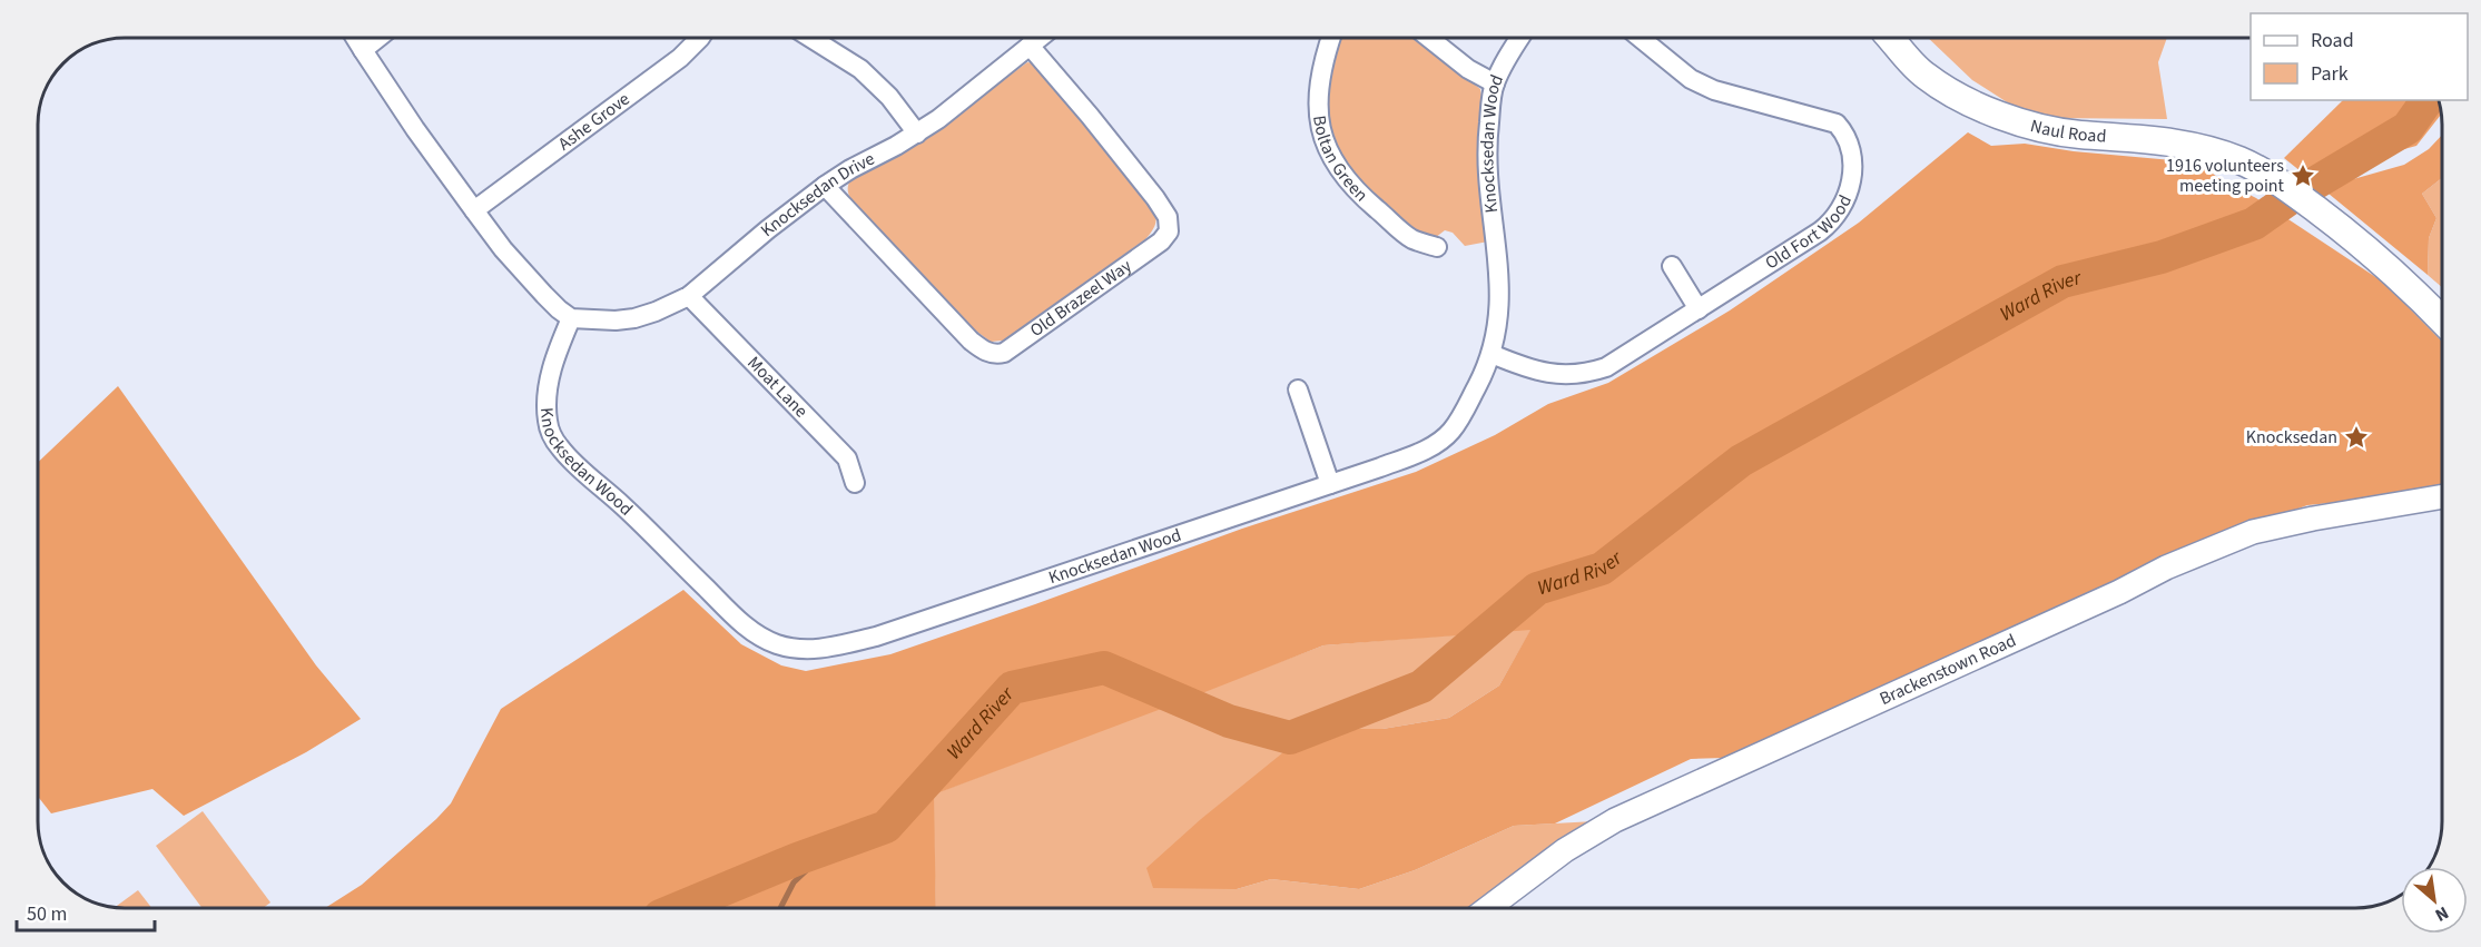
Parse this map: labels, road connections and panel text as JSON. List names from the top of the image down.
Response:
{
  "streets": {
    "main road": ["Naul Road"],
    "street": [
      "Ashe Grove",
      "Knocksedan Wood",
      "Boltan Green",
      "Knocksedan Drive",
      "Old Fort Wood",
      "Old Brazeel Way",
      "Moat Lane",
      "Brackenstown Road"
    ]
  },
  "crossings": [
    ["Knocksedan Wood", "Knocksedan Drive"],
    ["Knocksedan Wood", "Old Fort Wood"],
    ["Knocksedan Drive", "Old Brazeel Way"],
    ["Knocksedan Drive", "Moat Lane"]
  ],
  "water": ["Ward River"],
  "places": {
    "place": ["1916 volunteers meeting point", "Knocksedan"]
  },
  "legend": ["Road", "Park"],
  "scale_bar": "50 m",
  "north": "bottom right"
}
